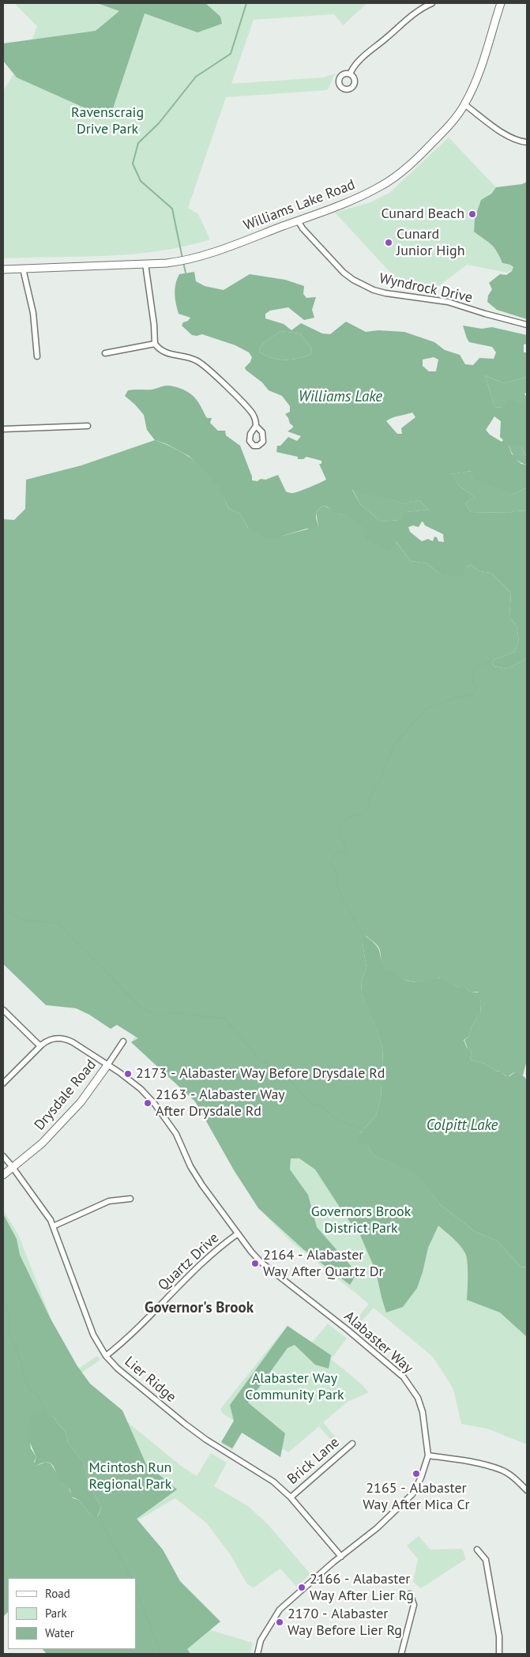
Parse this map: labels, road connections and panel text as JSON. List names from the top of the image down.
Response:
{
  "streets": {
    "main road": ["Williams Lake Road", "Drysdale Road"],
    "street": [
      "Wyndrock Drive",
      "Quartz Drive",
      "Alabaster Way",
      "Lier Ridge",
      "Brick Lane"
    ]
  },
  "crossings": [
    ["Williams Lake Road", "Wyndrock Drive"],
    ["Drysdale Road", "Alabaster Way"],
    ["Drysdale Road", "Lier Ridge"],
    ["Quartz Drive", "Alabaster Way"],
    ["Quartz Drive", "Lier Ridge"],
    ["Alabaster Way", "Lier Ridge"],
    ["Lier Ridge", "Brick Lane"]
  ],
  "districts": ["Governor's Brook"],
  "water": ["Williams Lake", "Colpitt Lake"],
  "parks": [
    "Ravenscraig Drive Park",
    "Governors Brook District Park",
    "Alabaster Way Community Park",
    "Mcintosh Run Regional Park"
  ],
  "places": [
    "Cunard Beach",
    "Cunard Junior High",
    "2173 - Alabaster Way Before Drysdale Rd",
    "2163 - Alabaster Way After Drysdale Rd",
    "2164 - Alabaster Way After Quartz Dr",
    "2165 - Alabaster Way After Mica Cr",
    "2166 - Alabaster Way After Lier Rg",
    "2170 - Alabaster Way Before Lier Rg"
  ],
  "legend": ["Road", "Park", "Water"]
}
